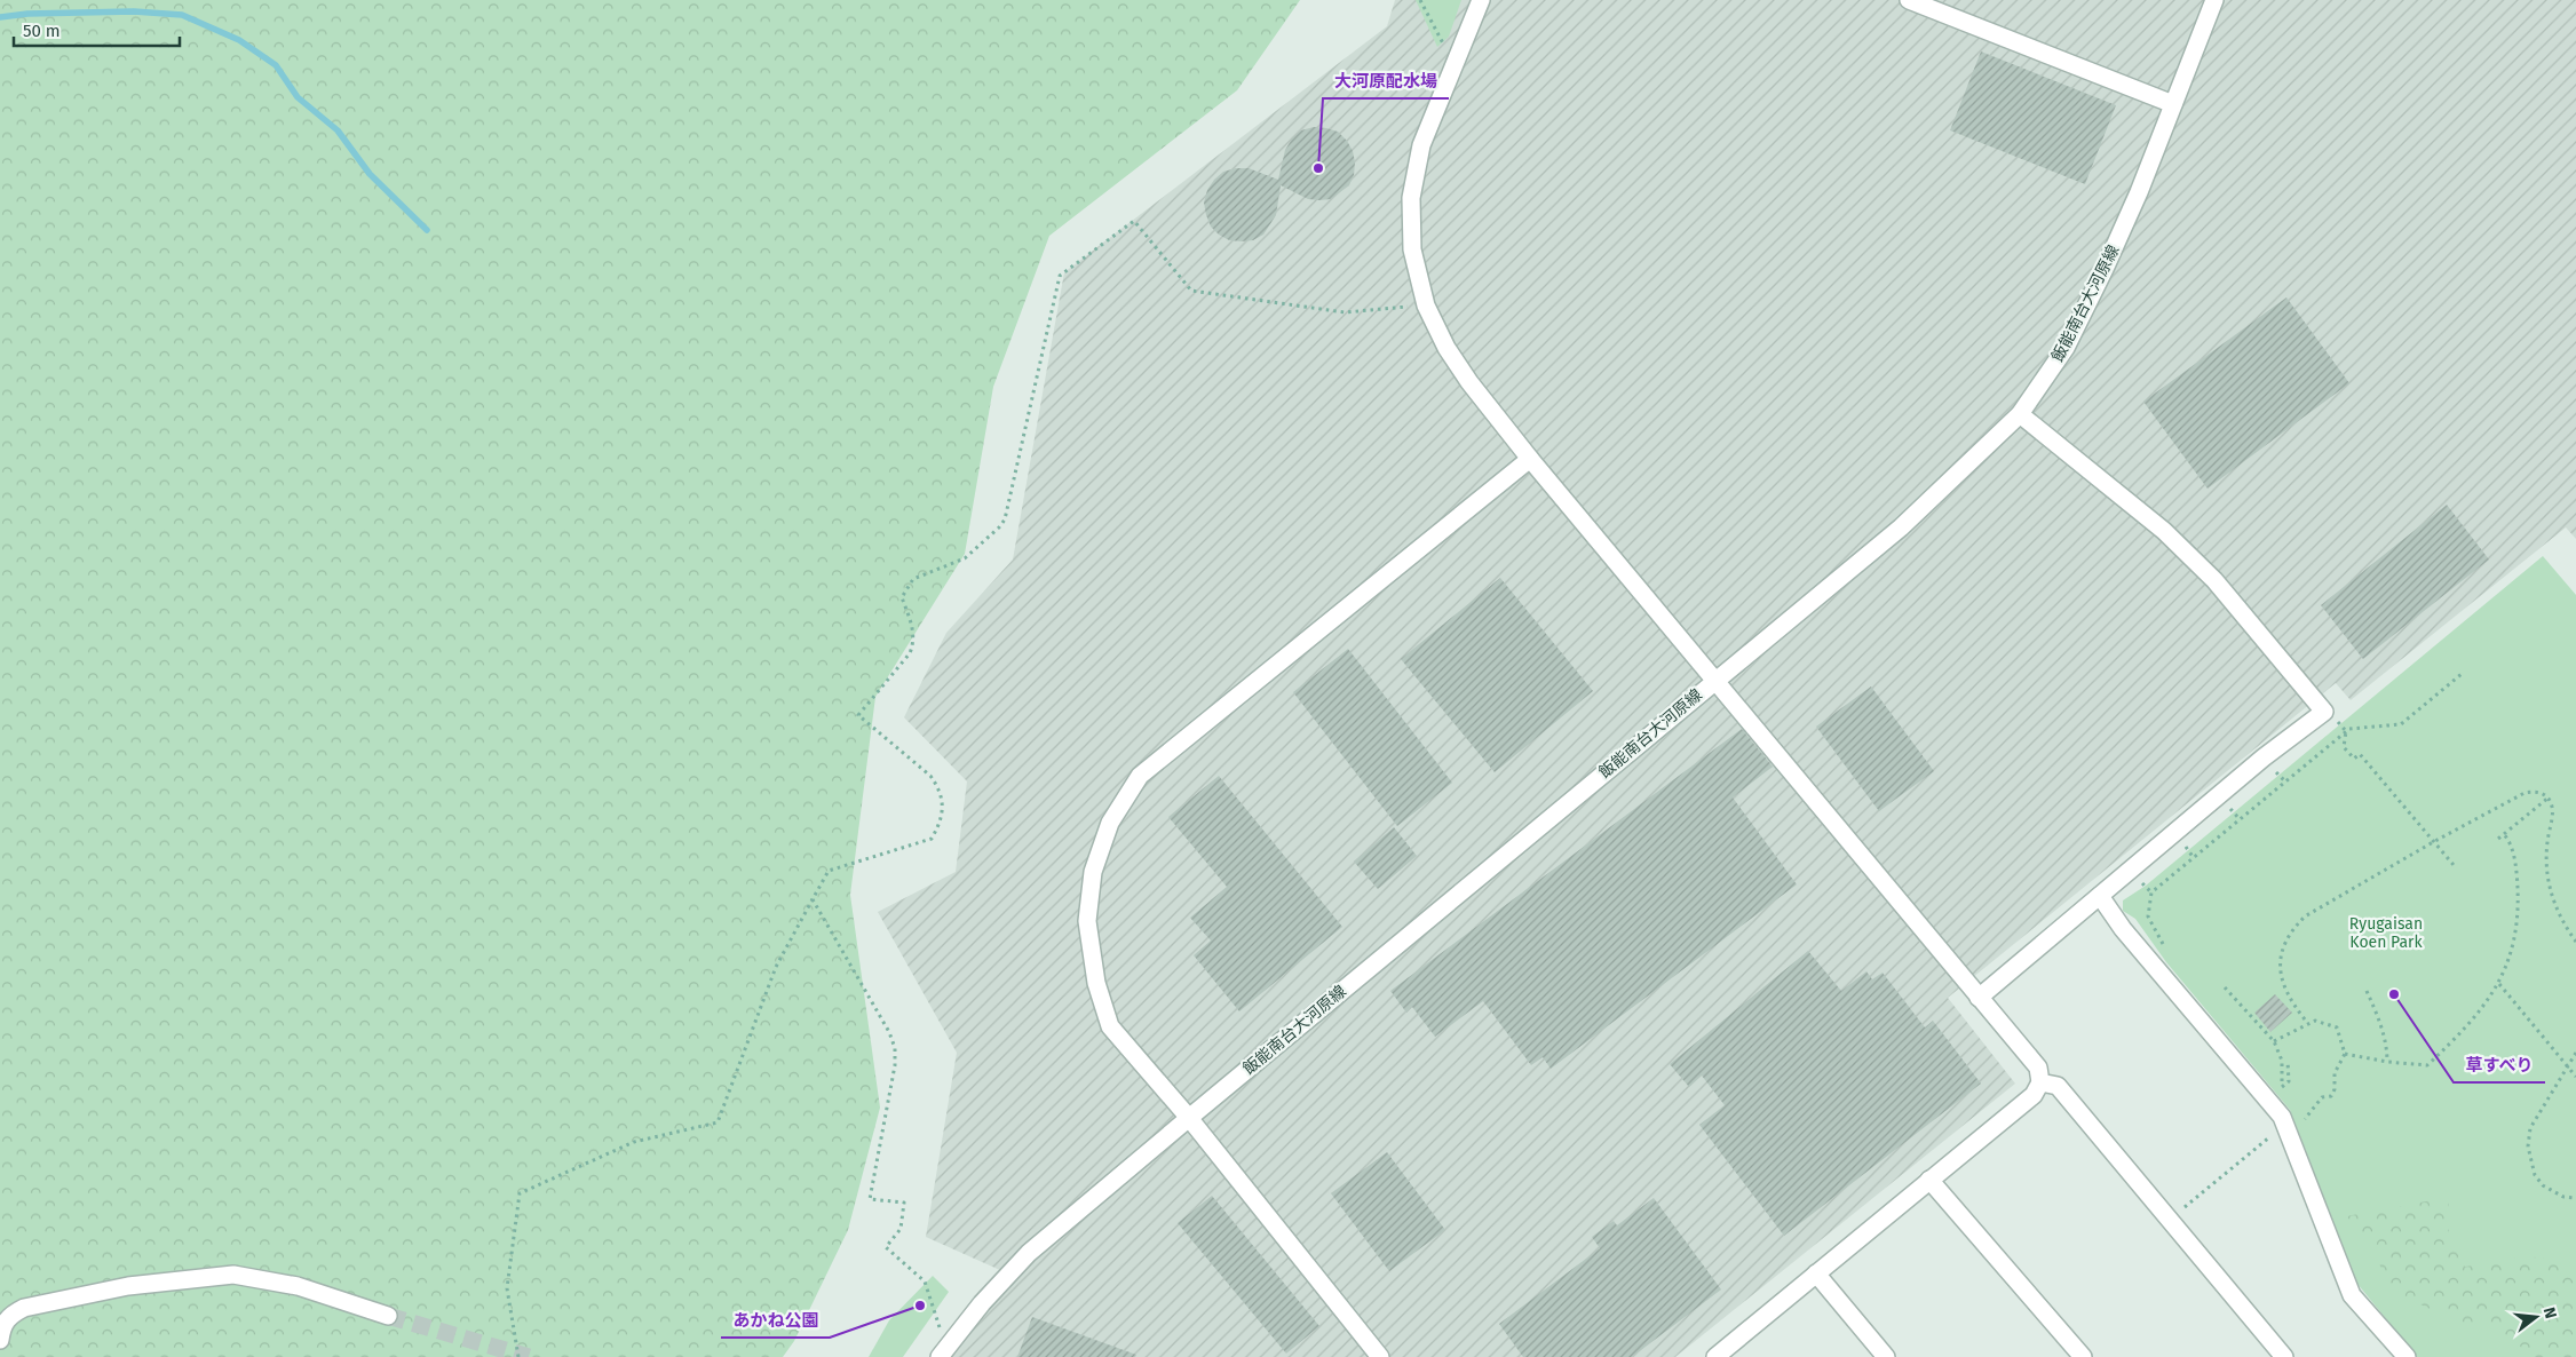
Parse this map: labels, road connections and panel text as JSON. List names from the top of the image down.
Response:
{
  "streets": {
    "street": ["飯能南台大河原線"]
  },
  "parks": ["Ryugaisan Koen Park"],
  "places": ["大河原配水場", "草すべり", "あかね公園"],
  "scale_bar": "50 m",
  "north": "right"
}
